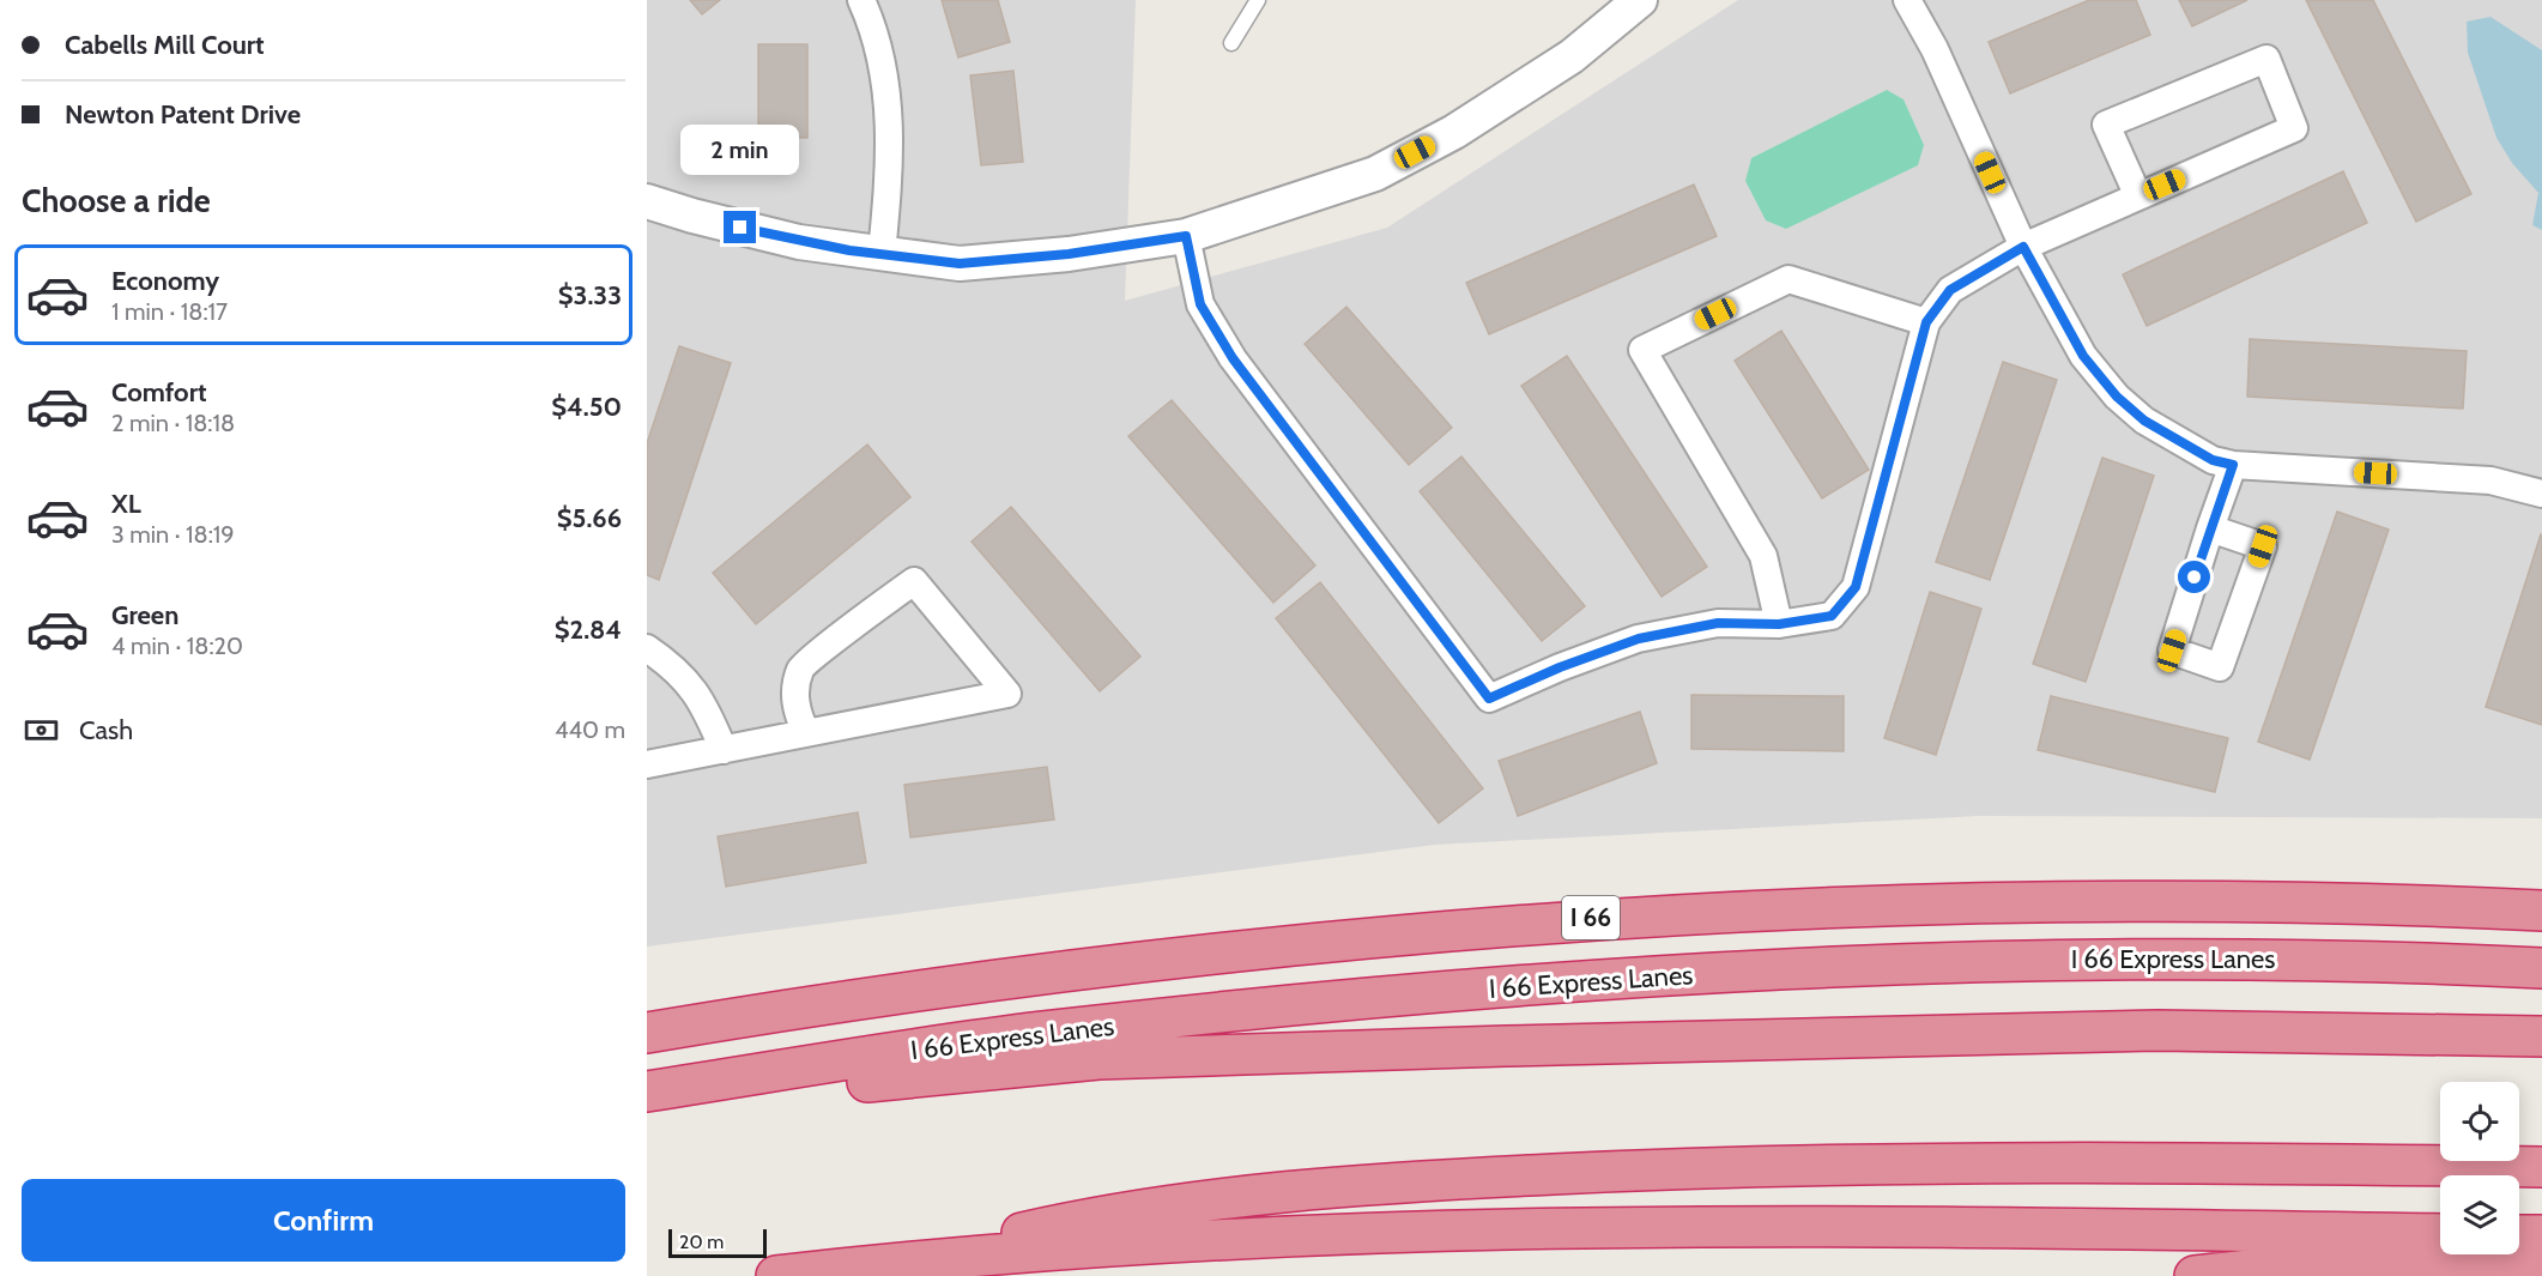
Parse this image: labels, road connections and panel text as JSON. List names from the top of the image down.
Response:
{
  "streets": {
    "highway": ["I 66", "I 66 Express Lanes"]
  },
  "scale_bar": "20 m",
  "page": {
    "banner": ["Cabells Mill Court", "Newton Patent Drive"],
    "bubble": "2 min",
    "heading": "Choose a ride",
    "list": [
      {
        "name": "Economy",
        "note": "1 min · 18:17",
        "value": "$3.33"
      },
      {
        "name": "Comfort",
        "note": "2 min · 18:18",
        "value": "$4.50"
      },
      {
        "name": "XL",
        "note": "3 min · 18:19",
        "value": "$5.66"
      },
      {
        "name": "Green",
        "note": "4 min · 18:20",
        "value": "$2.84"
      }
    ],
    "pay": ["Cash", "440 m"],
    "buttons": "Confirm",
    "scale": "20 m"
  }
}
